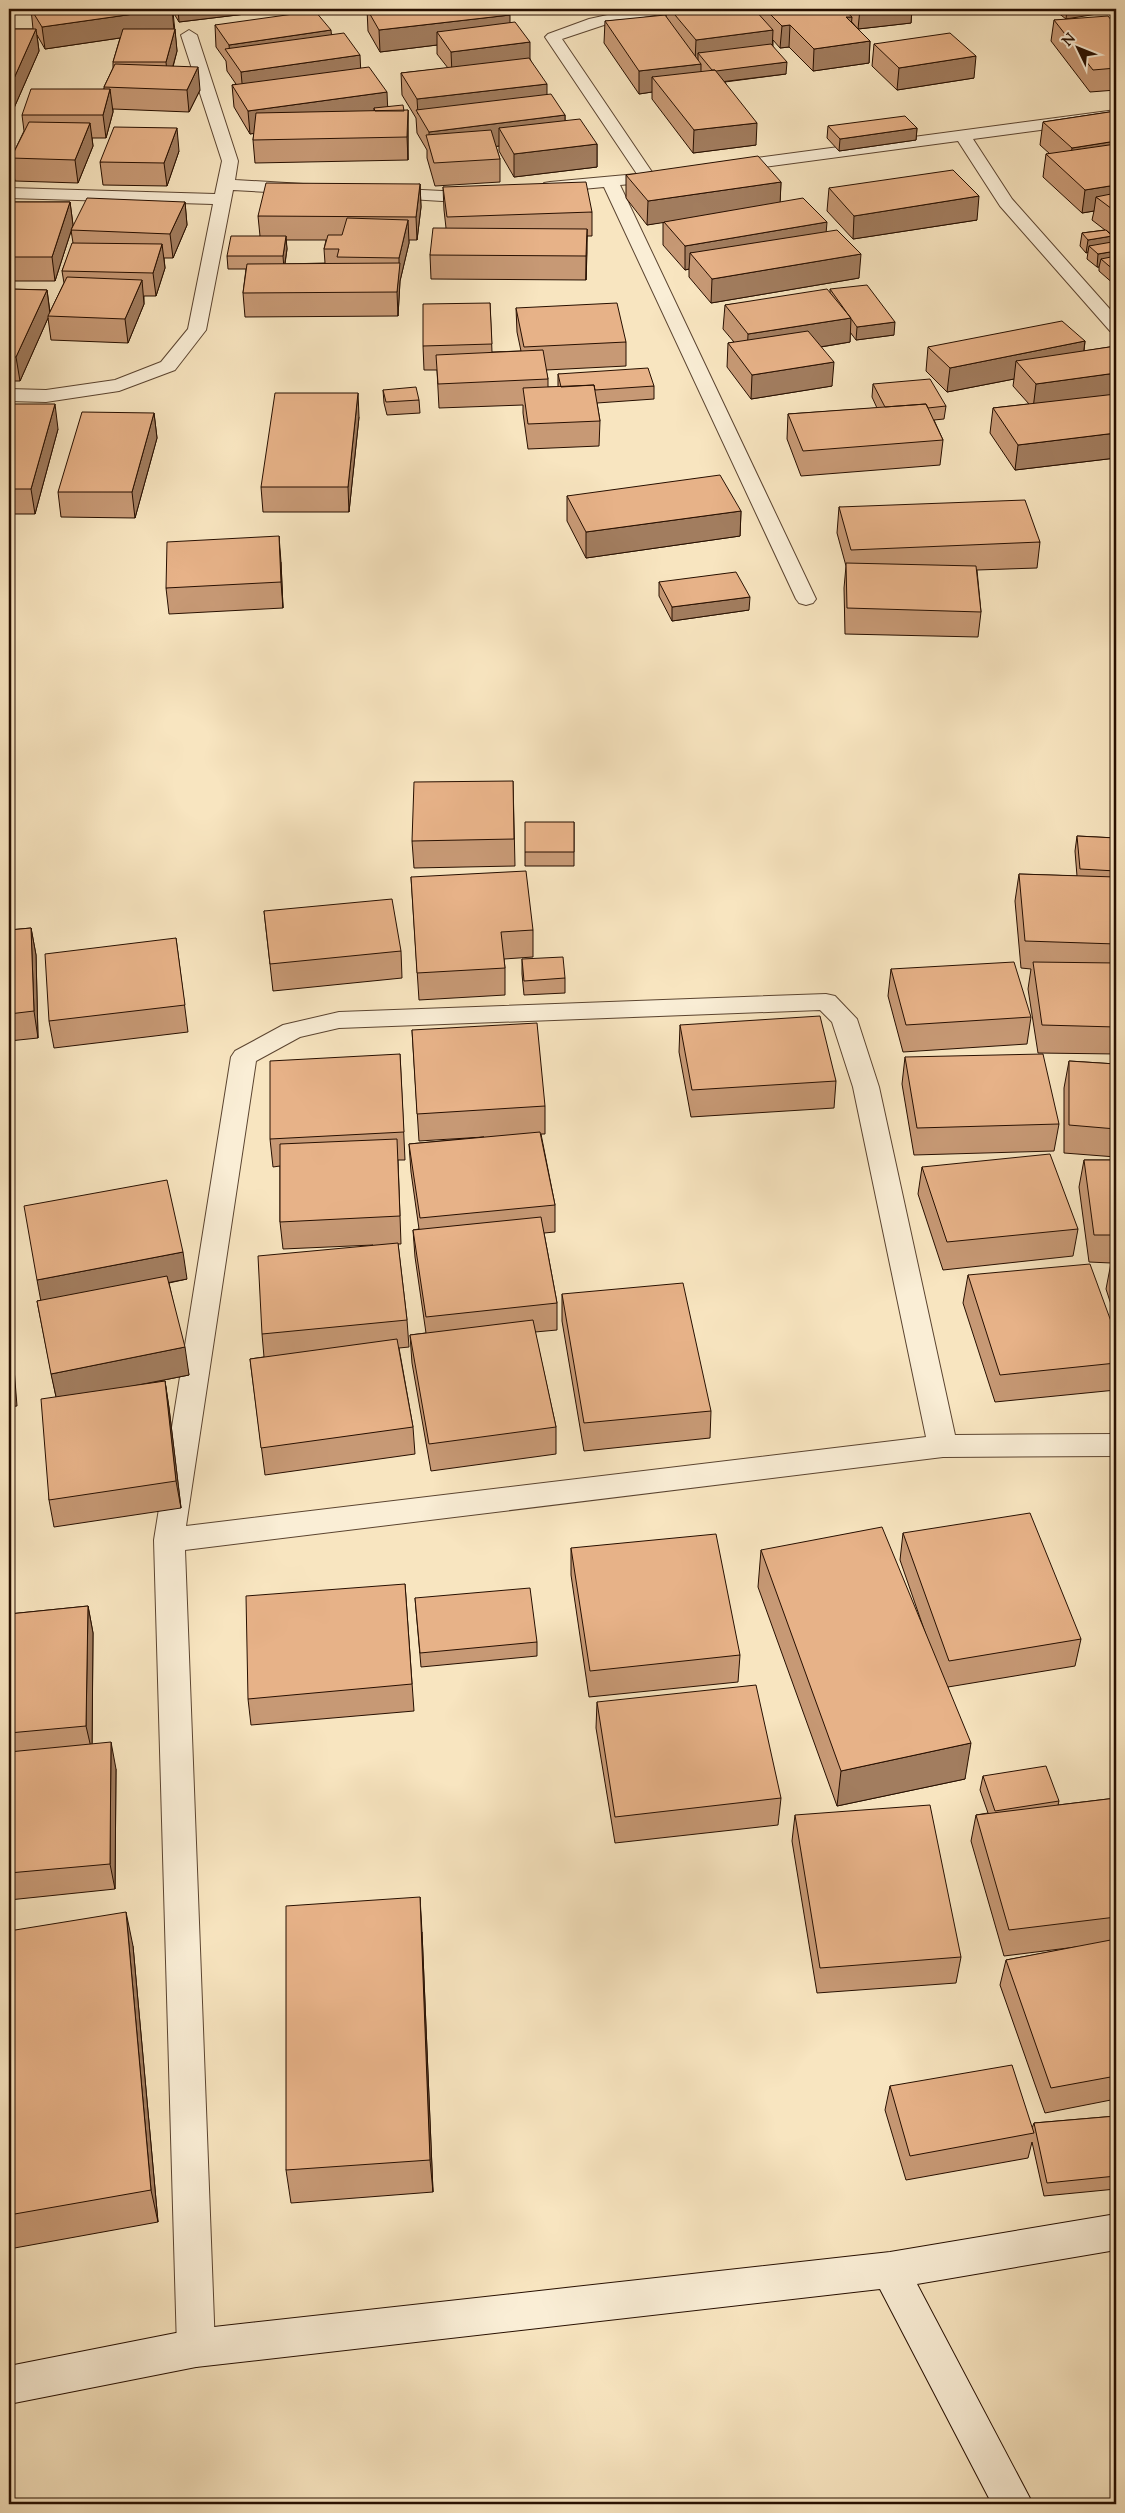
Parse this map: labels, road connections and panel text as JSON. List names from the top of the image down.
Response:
{
  "north": "top left"
}
